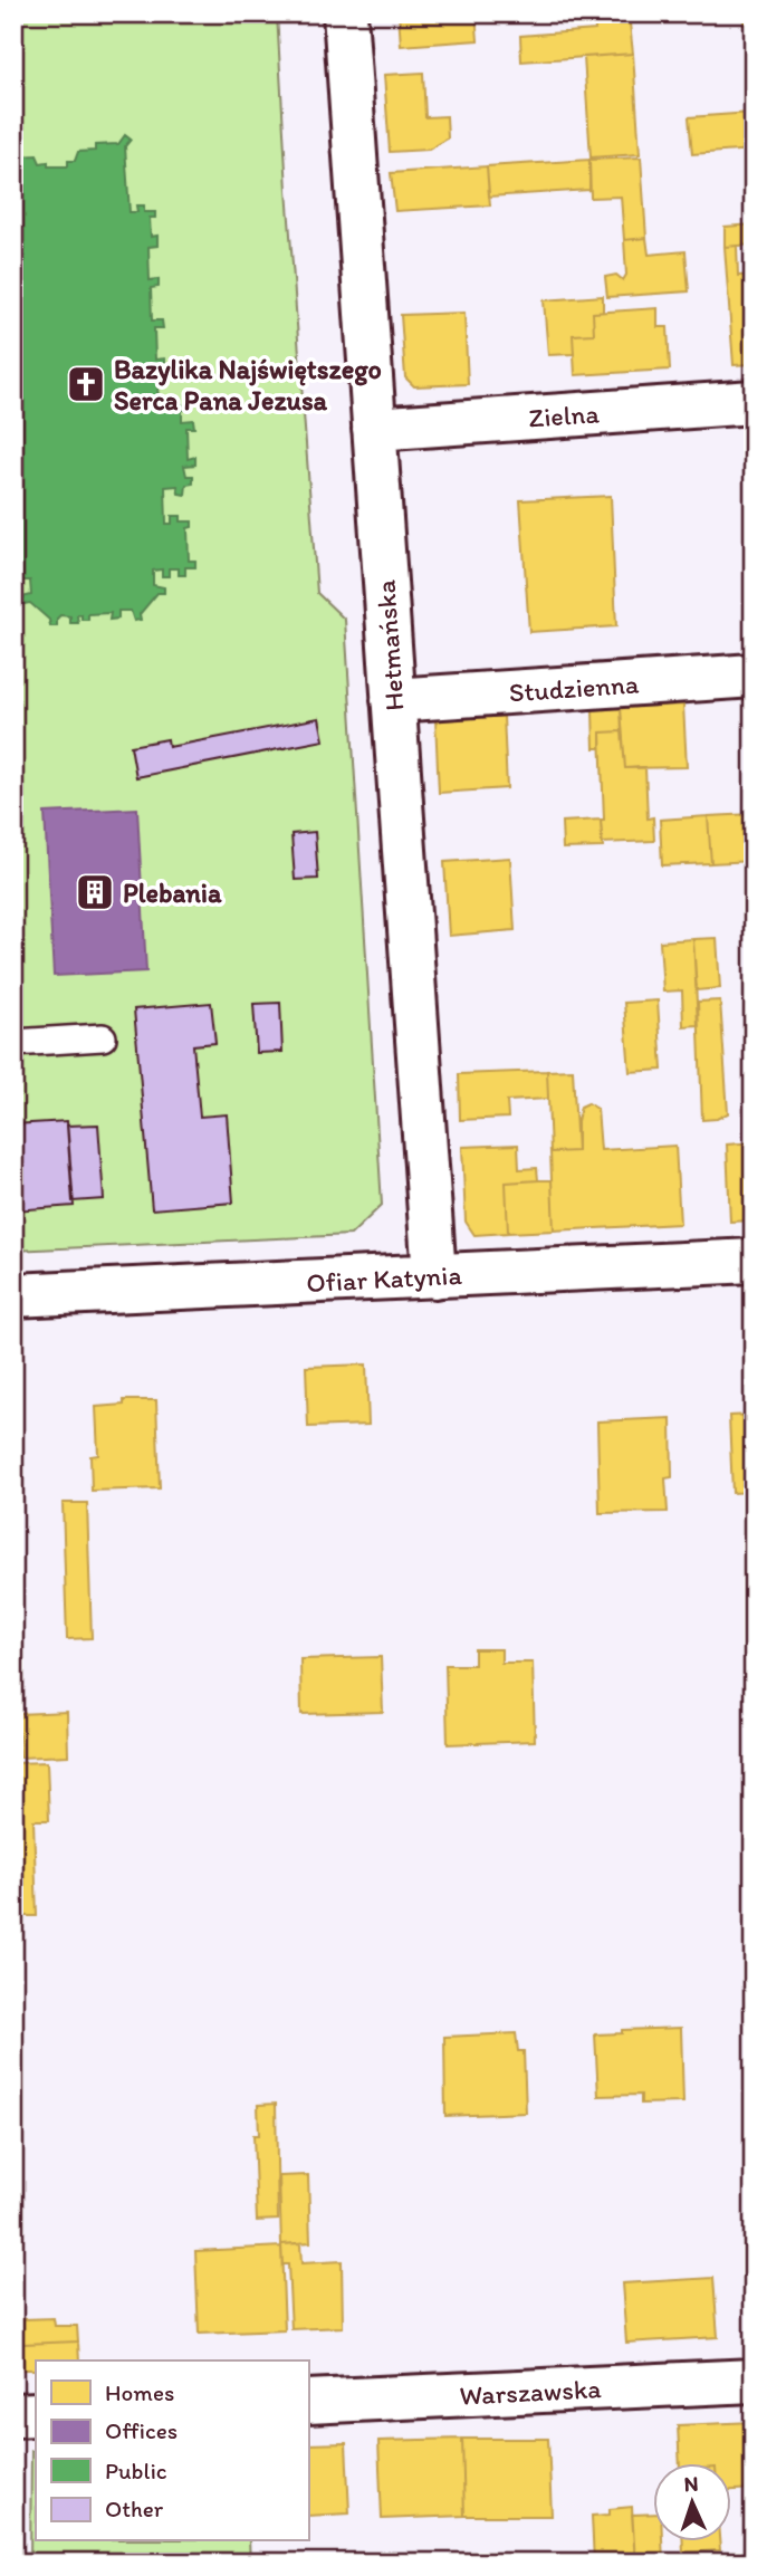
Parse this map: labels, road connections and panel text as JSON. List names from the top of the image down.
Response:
{
  "streets": {
    "street": [
      "Zielna",
      "Hetmańska",
      "Studzienna",
      "Ofiar Katynia",
      "Warszawska"
    ]
  },
  "crossings": [
    ["Zielna", "Hetmańska"],
    ["Hetmańska", "Studzienna"],
    ["Hetmańska", "Ofiar Katynia"]
  ],
  "places": {
    "church": ["Bazylika Najświętszego Serca Pana Jezusa"],
    "building": ["Plebania"]
  },
  "legend": [
    "Homes",
    "Offices",
    "Public",
    "Other"
  ],
  "north": "top"
}
